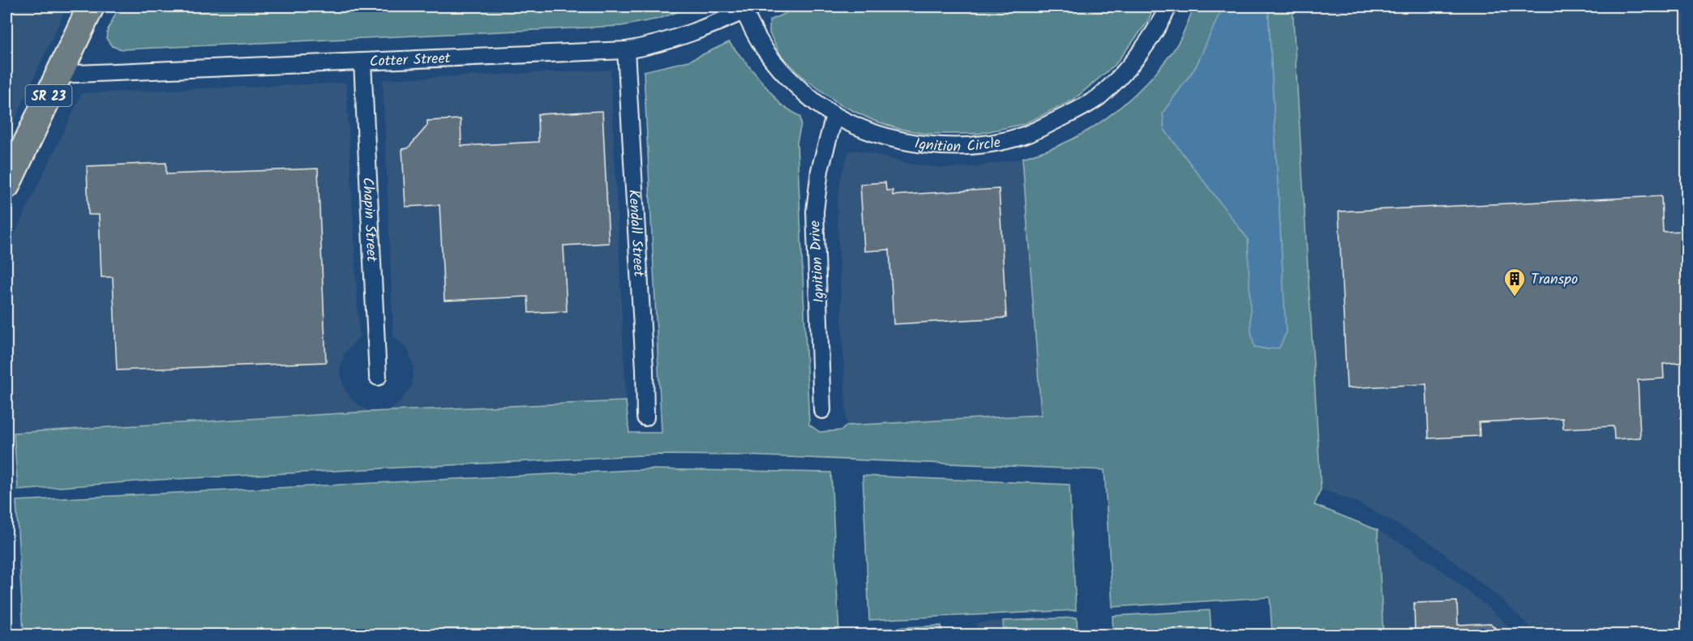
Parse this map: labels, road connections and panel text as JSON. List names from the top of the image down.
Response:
{
  "streets": {
    "main road": ["SR 23"],
    "street": [
      "Cotter Street",
      "Ignition Circle",
      "Chapin Street",
      "Kendall Street",
      "Ignition Drive"
    ]
  },
  "crossings": [
    ["Cotter Street", "SR 23"],
    ["Cotter Street", "Ignition Circle"],
    ["Cotter Street", "Chapin Street"],
    ["Cotter Street", "Kendall Street"],
    ["Ignition Circle", "Ignition Drive"]
  ],
  "places": {
    "building": ["Transpo"]
  }
}
